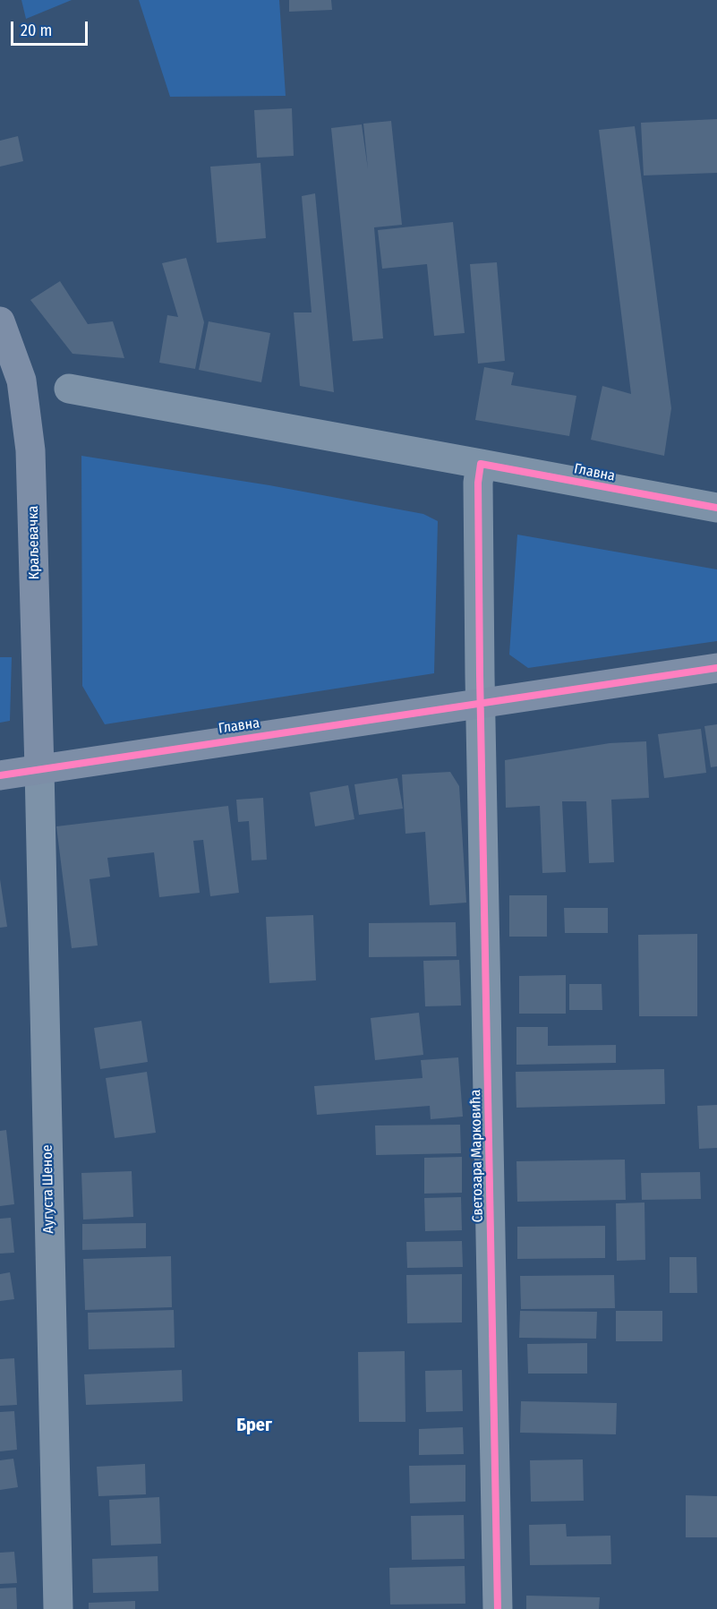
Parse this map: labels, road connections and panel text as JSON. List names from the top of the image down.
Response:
{
  "streets": {
    "main road": ["Главна", "Краљевачка"],
    "street": ["Светозара Марковића", "Аугуста Шеное"]
  },
  "crossings": [
    ["Главна", "Краљевачка"],
    ["Главна", "Светозара Марковића"],
    ["Главна", "Аугуста Шеное"],
    ["Краљевачка", "Аугуста Шеное"]
  ],
  "districts": ["Брег"],
  "scale_bar": "20 m"
}
